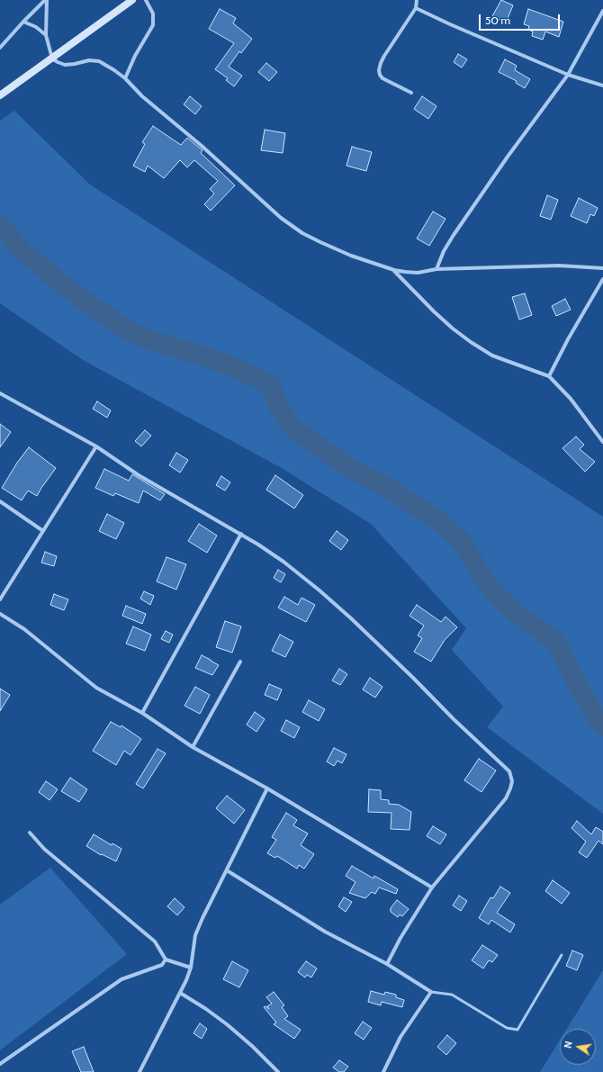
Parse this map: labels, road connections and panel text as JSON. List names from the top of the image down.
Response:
{
  "scale_bar": "50 m",
  "north": "left"
}
